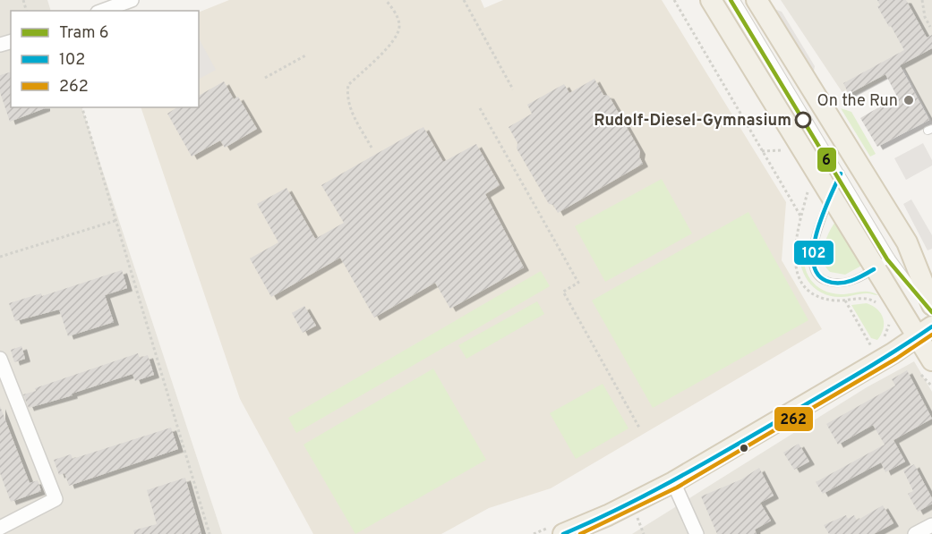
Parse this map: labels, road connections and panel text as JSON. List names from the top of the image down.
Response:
{
  "places": ["On the Run", "Rudolf-Diesel-Gymnasium"],
  "lines": ["tram line 6", "transit line 102", "transit line 262"],
  "legend": ["Tram 6", "102", "262"]
}
